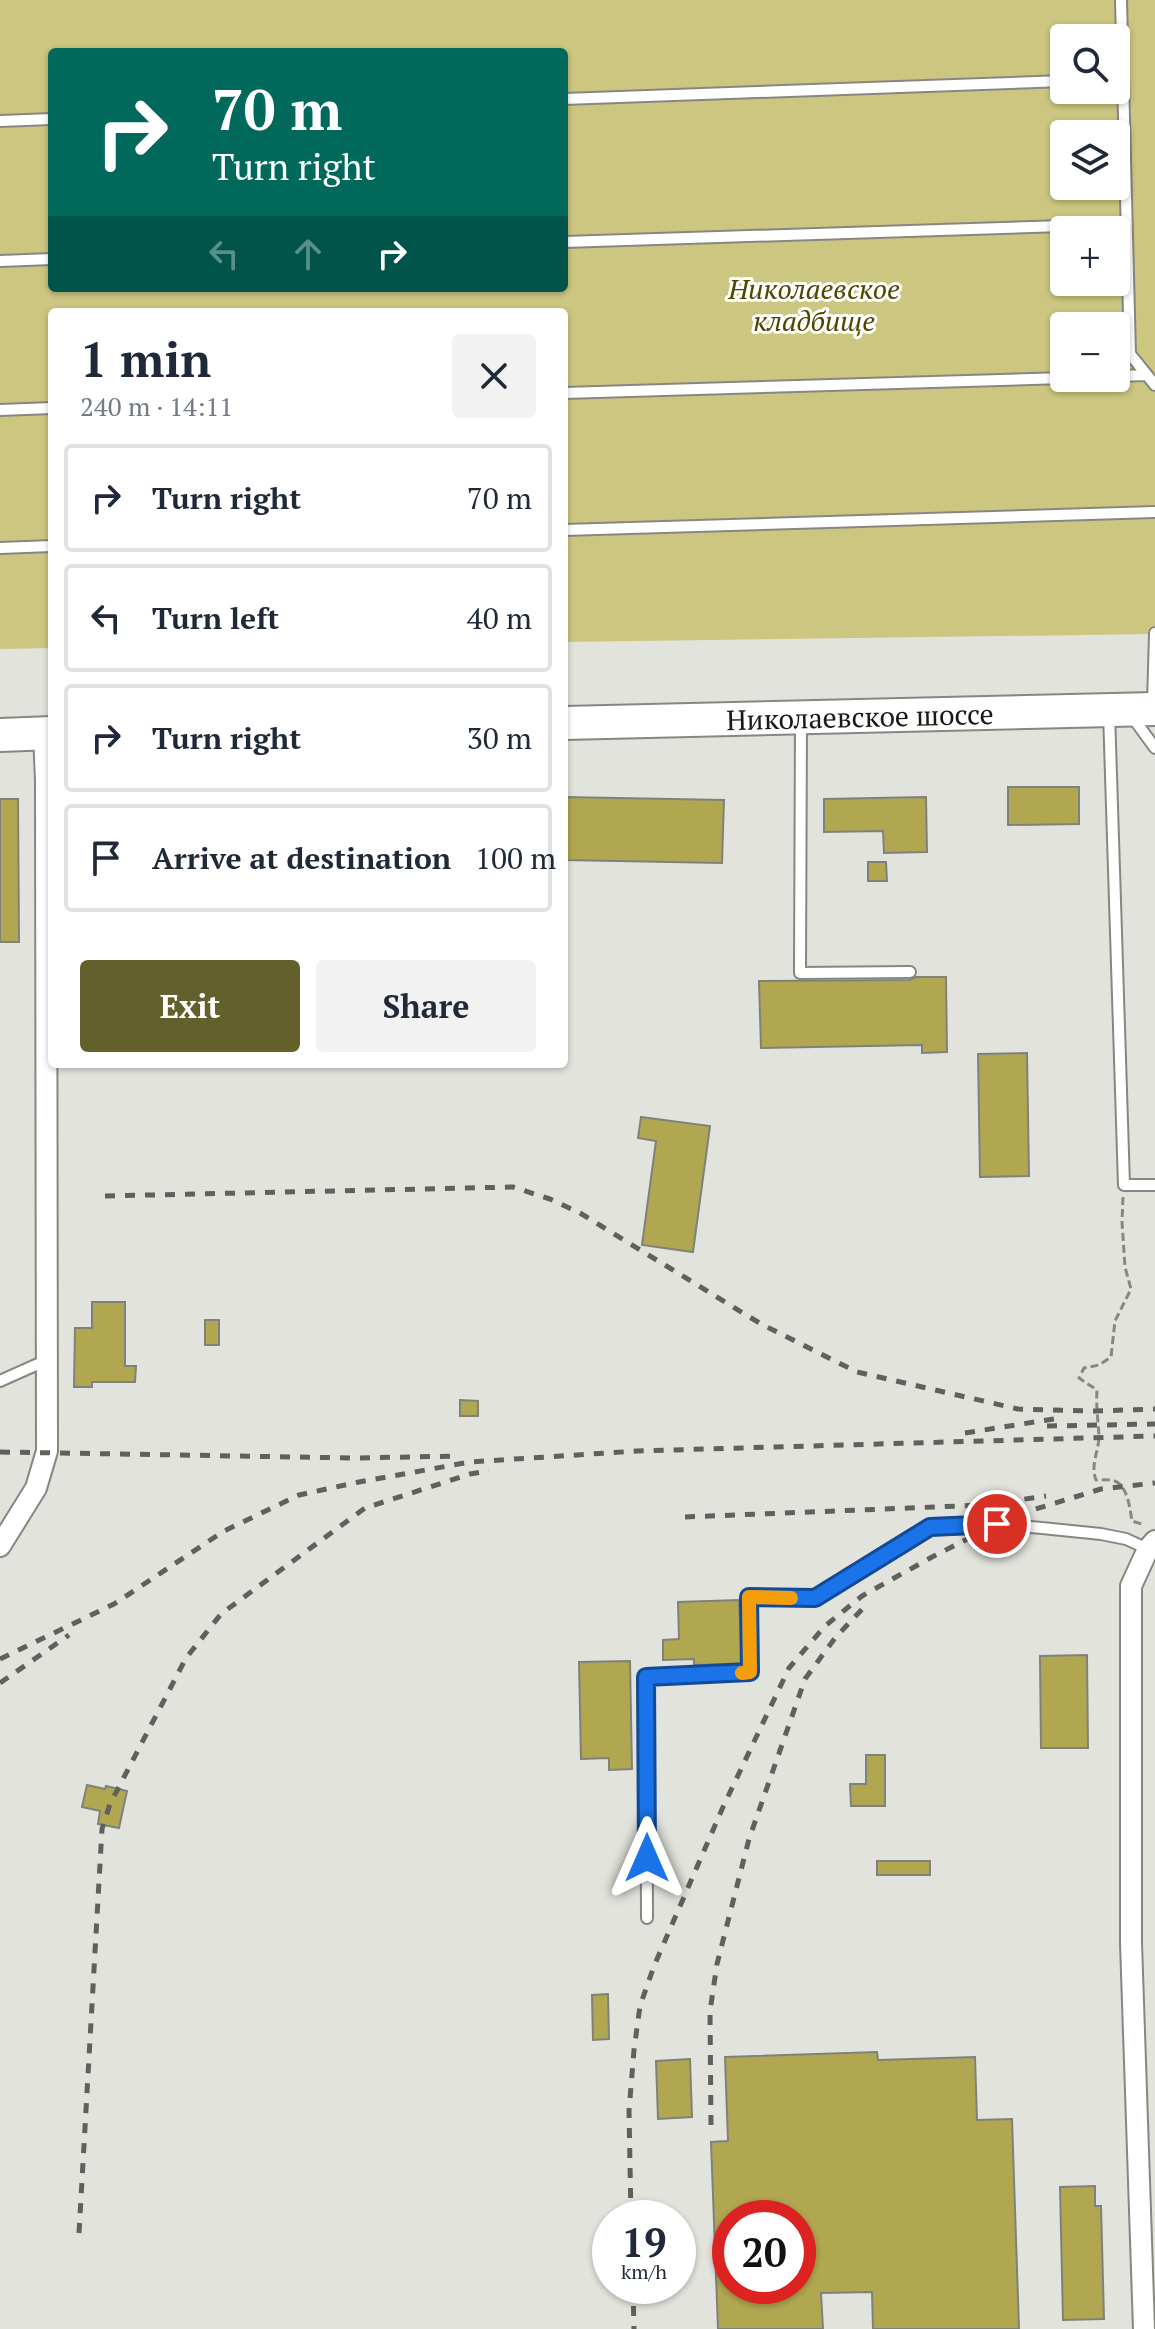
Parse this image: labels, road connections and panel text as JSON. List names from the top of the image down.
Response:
{
  "streets": {
    "main road": ["Николаевское шоссе"]
  },
  "parks": ["Николаевское кладбище"],
  "page": {
    "map_buttons": ["+", "−"],
    "turn": ["70 m", "Turn right"],
    "heading": ["1 min", "240 m · 14:11"],
    "list": [
      {
        "name": "Turn right",
        "value": "70 m"
      },
      {
        "name": "Turn left",
        "value": "40 m"
      },
      {
        "name": "Turn right",
        "value": "30 m"
      },
      {
        "name": "Arrive at destination",
        "value": "100 m"
      }
    ],
    "buttons": ["Exit", "Share"],
    "speed": "19 km/h",
    "limit": "20"
  }
}
